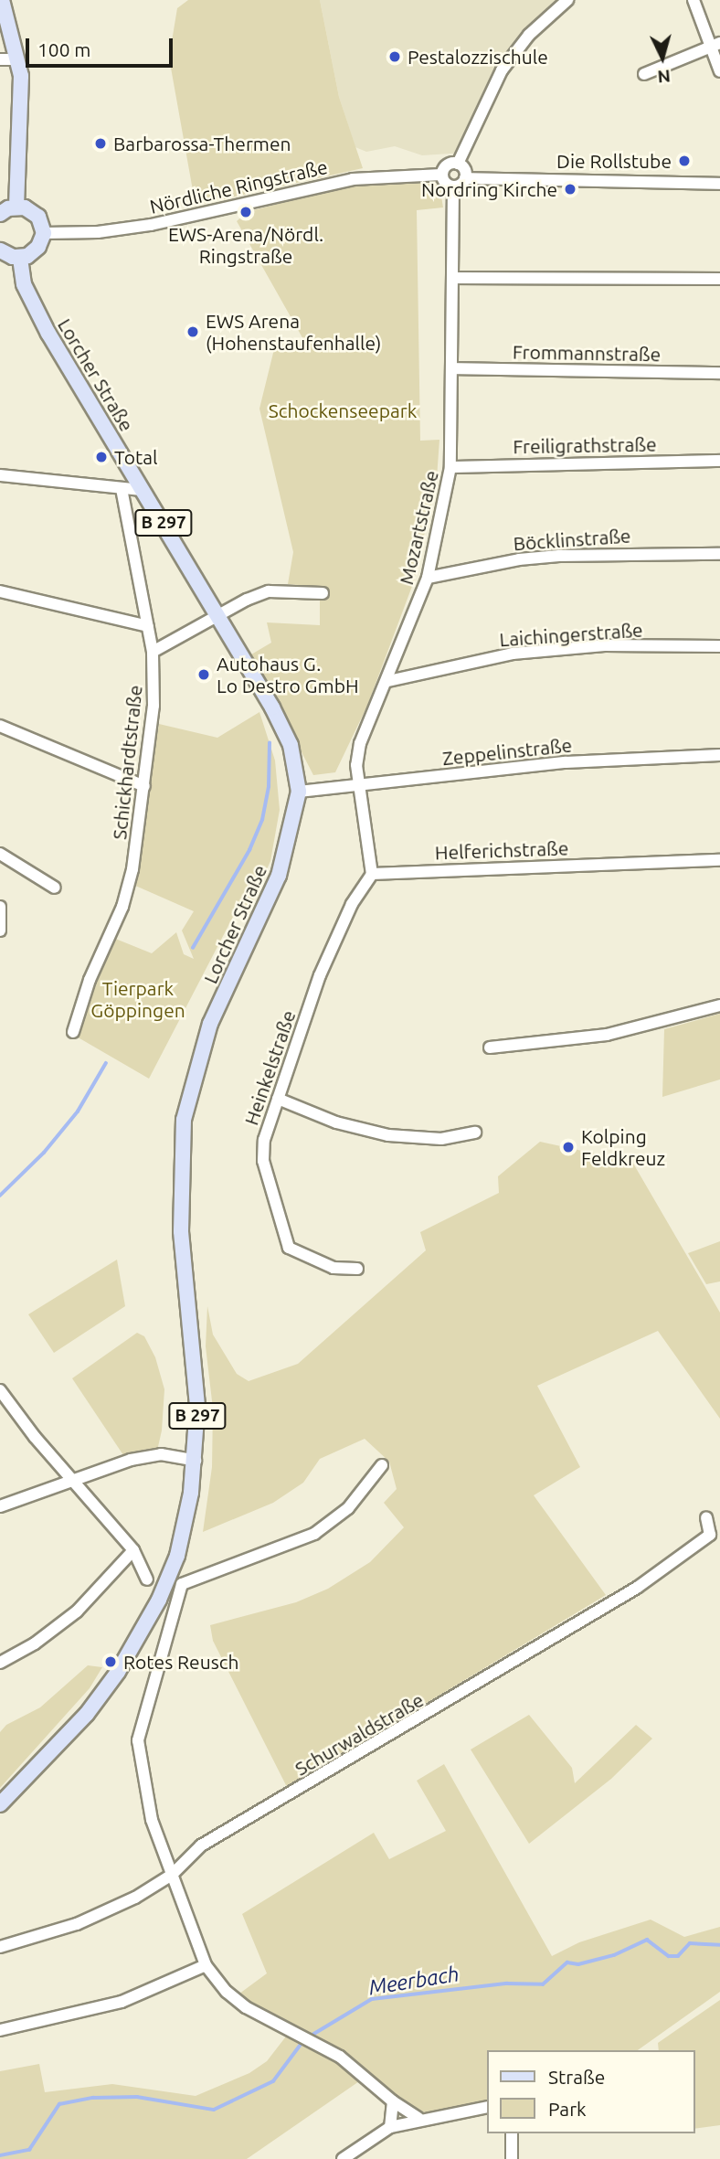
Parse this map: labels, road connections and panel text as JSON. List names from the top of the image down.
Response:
{
  "streets": {
    "main road": ["Lorcher Straße", "B 297"],
    "street": [
      "Nördliche Ringstraße",
      "Frommannstraße",
      "Freiligrathstraße",
      "Mozartstraße",
      "Böcklinstraße",
      "Laichingerstraße",
      "Zeppelinstraße",
      "Schickhardtstraße",
      "Helferichstraße",
      "Heinkelstraße",
      "Schurwaldstraße"
    ]
  },
  "crossings": [
    ["Nördliche Ringstraße", "Mozartstraße"],
    ["Frommannstraße", "Mozartstraße"],
    ["Lorcher Straße", "Zeppelinstraße"],
    ["Freiligrathstraße", "Mozartstraße"],
    ["Mozartstraße", "Böcklinstraße"],
    ["Mozartstraße", "Laichingerstraße"],
    ["Mozartstraße", "Zeppelinstraße"],
    ["Helferichstraße", "Heinkelstraße"]
  ],
  "water": ["Meerbach"],
  "parks": ["Schockenseepark", "Tierpark Göppingen"],
  "places": [
    "Pestalozzischule",
    "Barbarossa-Thermen",
    "Die Rollstube",
    "Nordring Kirche",
    "EWS-Arena/Nördl. Ringstraße",
    "EWS Arena (Hohenstaufenhalle)",
    "Total",
    "Autohaus G. Lo Destro GmbH",
    "Kolping Feldkreuz",
    "Rotes Reusch"
  ],
  "legend": ["Straße", "Park"],
  "scale_bar": "100 m",
  "north": "bottom"
}
